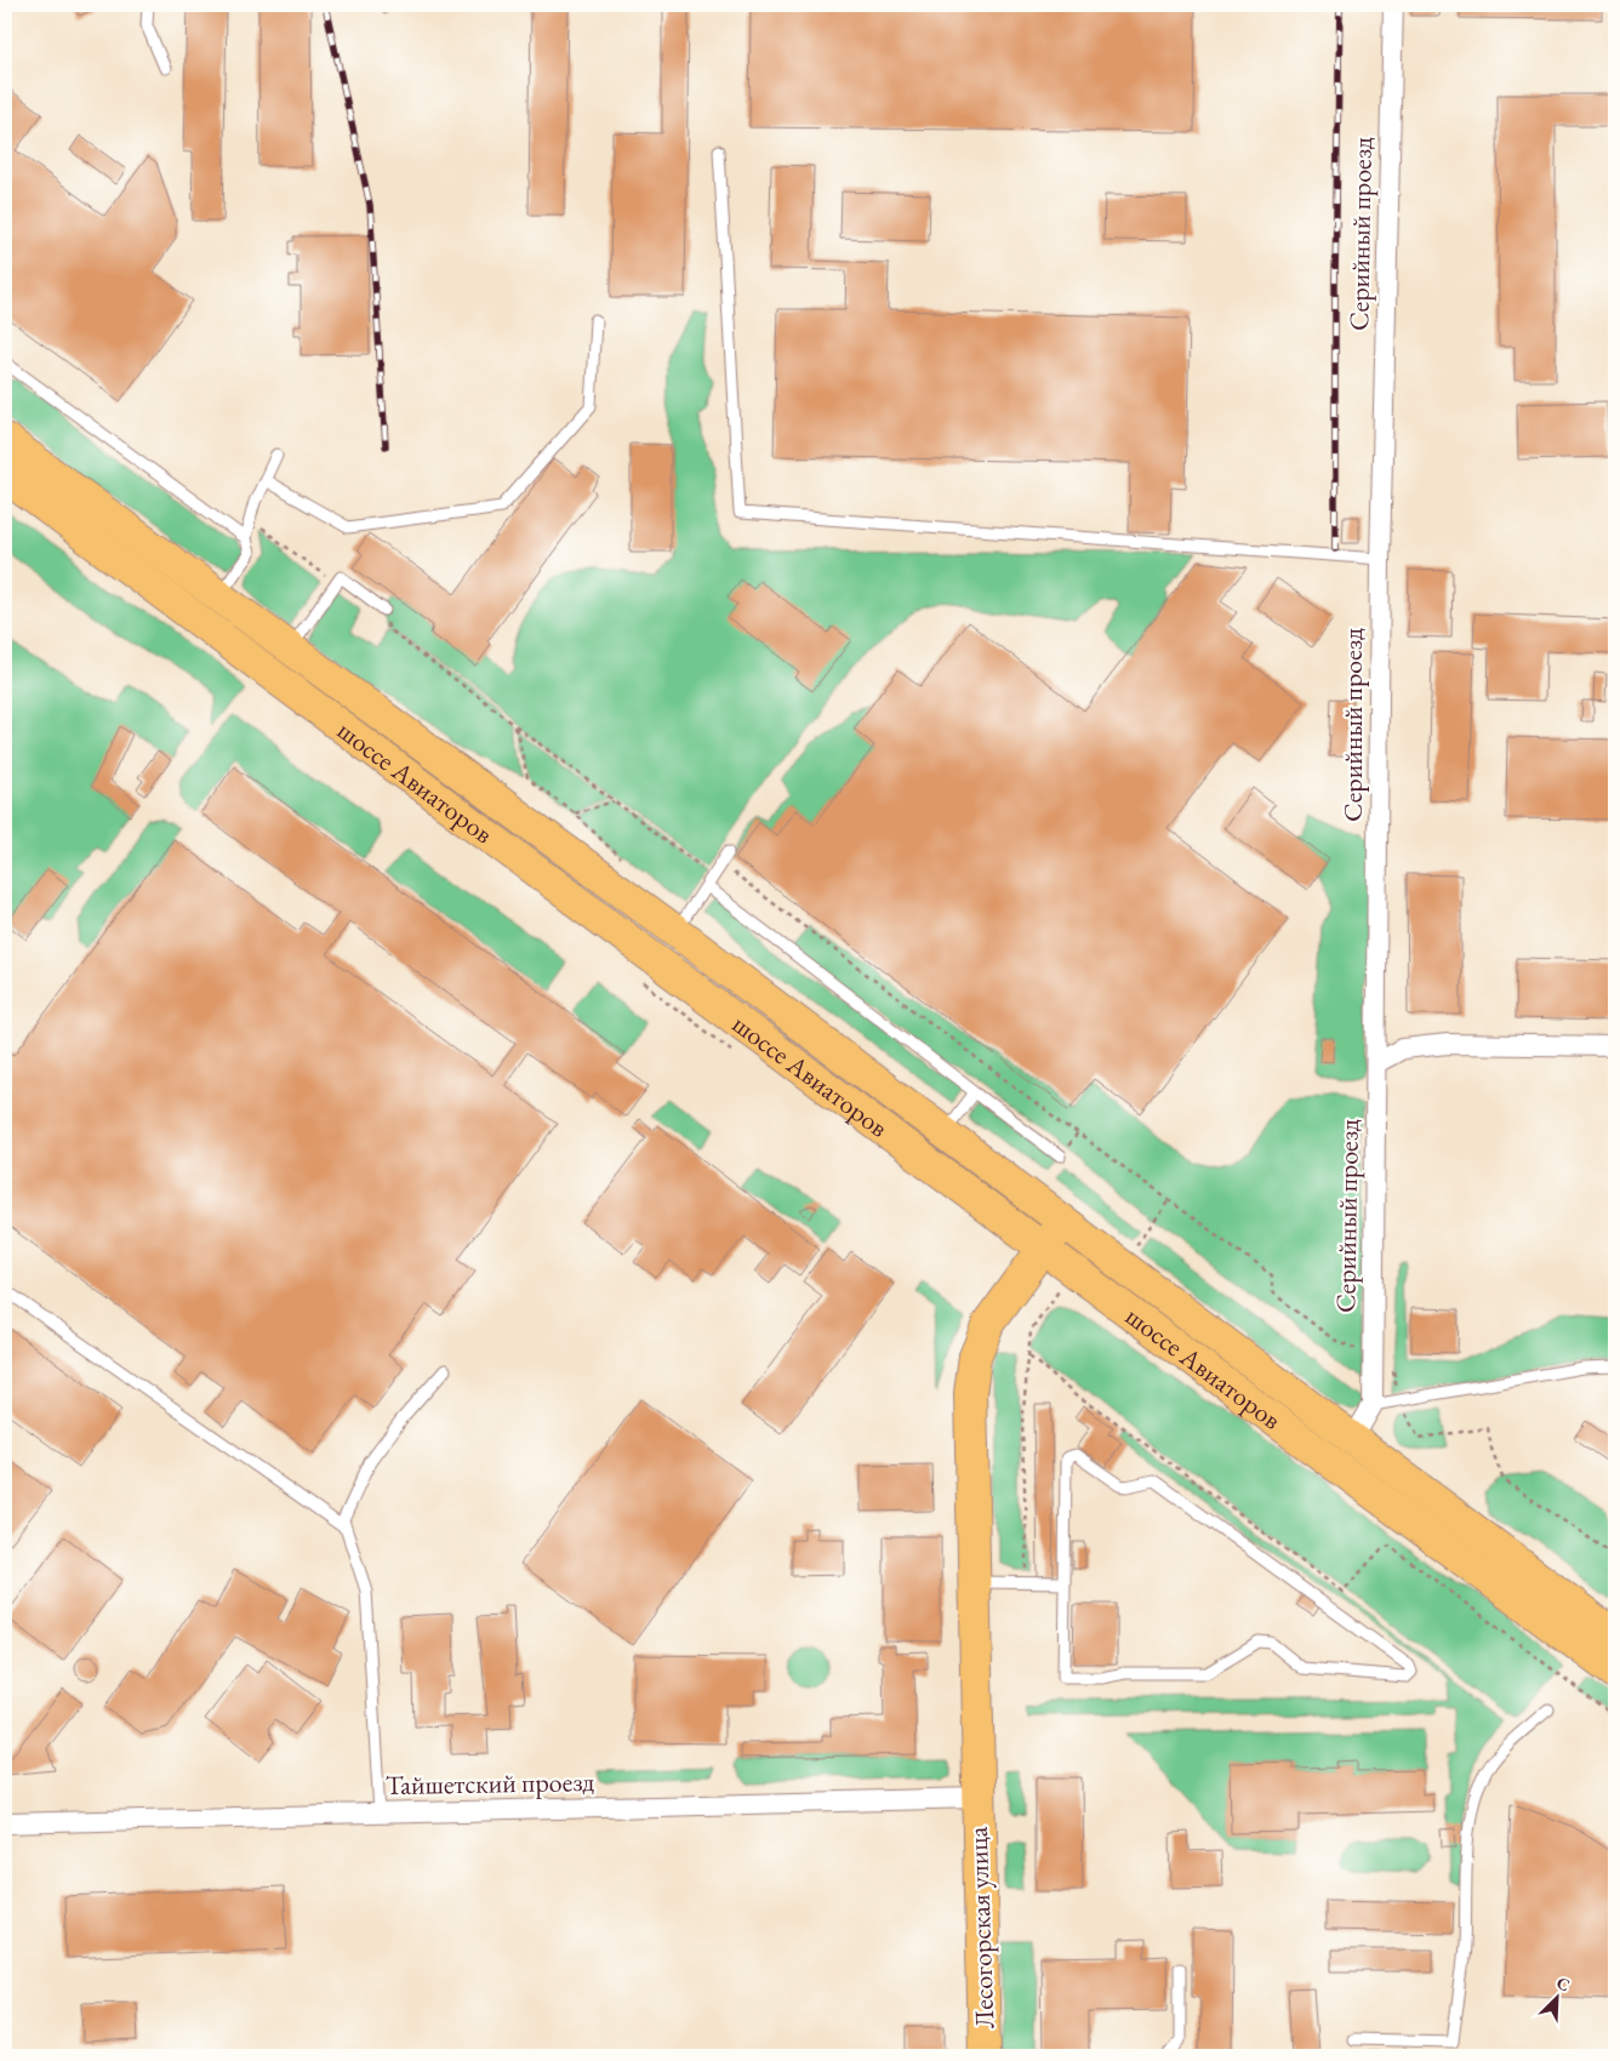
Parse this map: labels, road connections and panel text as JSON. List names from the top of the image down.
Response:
{
  "streets": {
    "main road": ["шоссе Авиаторов", "Лесогорская улица"],
    "street": ["Серийный проезд", "Тайшетский проезд"]
  },
  "crossings": [
    ["шоссе Авиаторов", "Лесогорская улица"],
    ["Тайшетский проезд", "Лесогорская улица"]
  ],
  "north": "top right"
}
